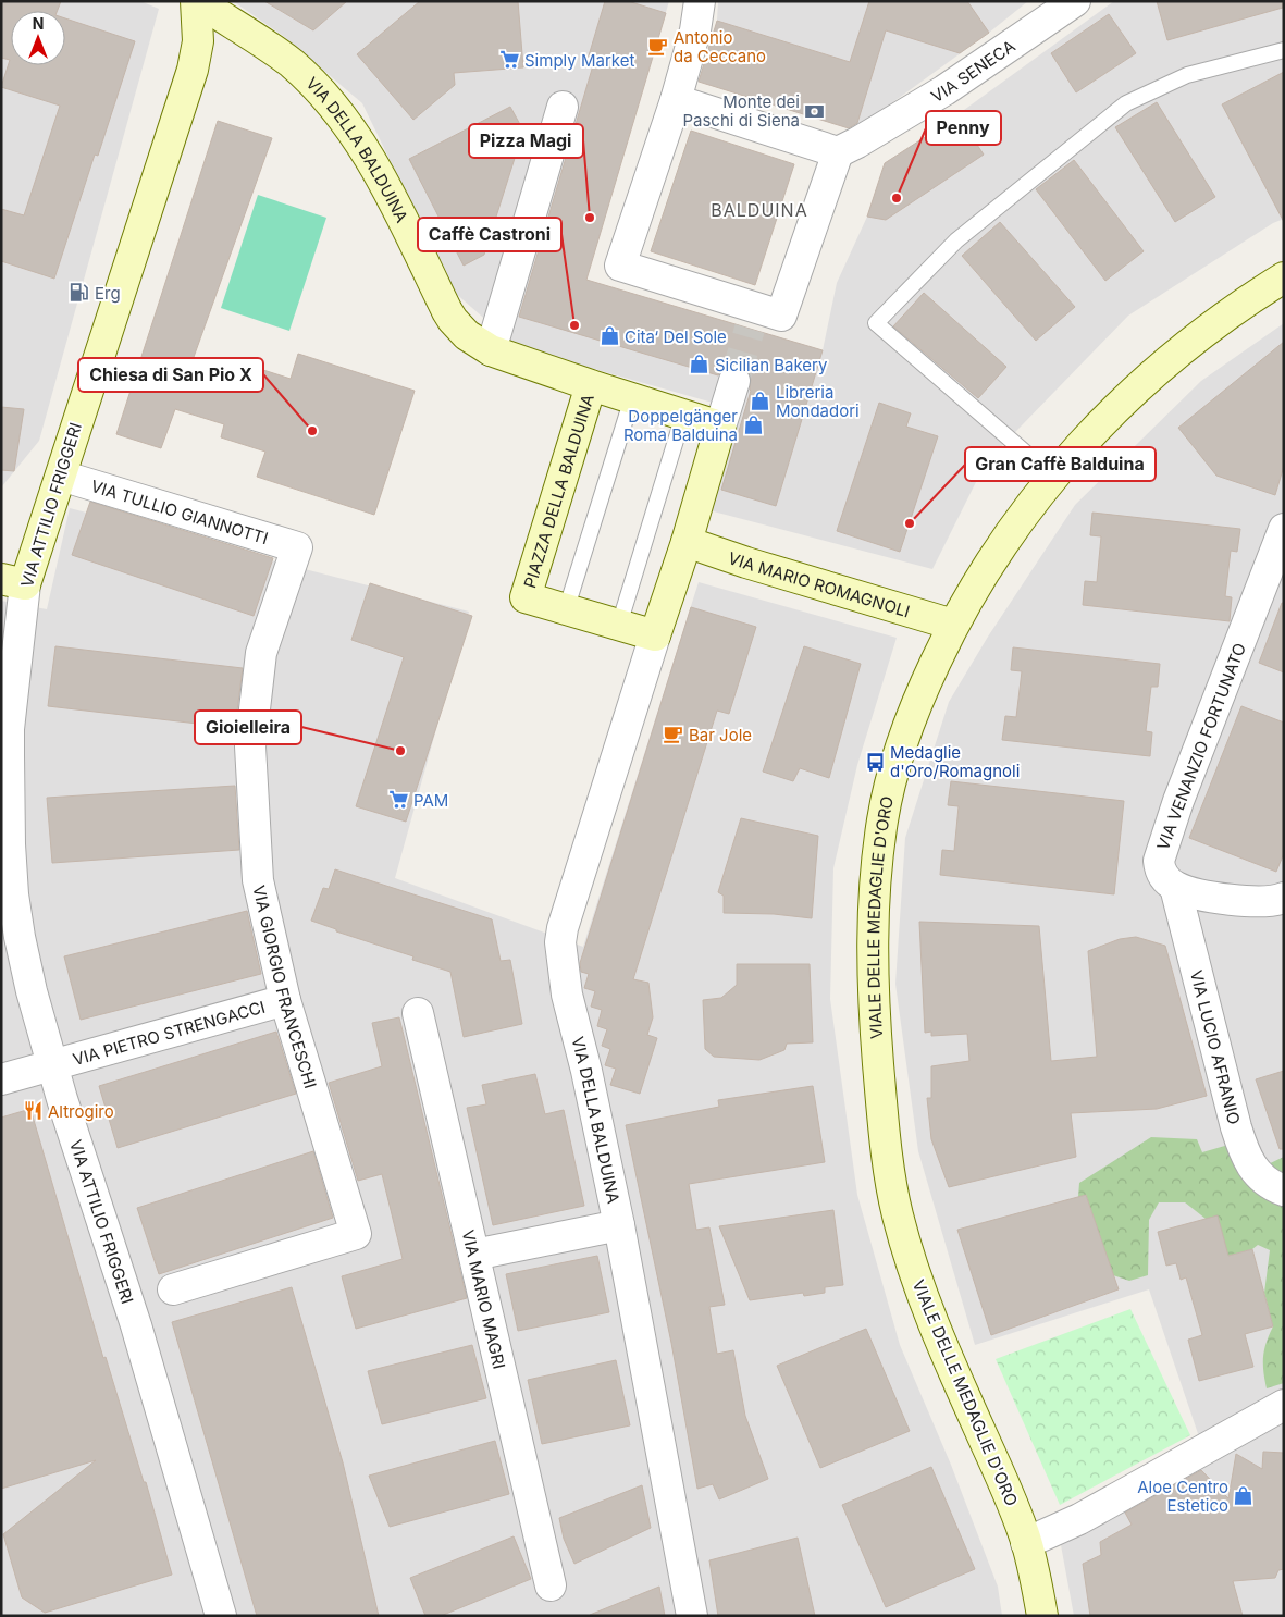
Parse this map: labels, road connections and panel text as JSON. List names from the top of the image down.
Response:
{
  "streets": {
    "street": [
      "VIA SENECA",
      "VIA DELLA BALDUINA",
      "PIAZZA DELLA BALDUINA",
      "VIA ATTILIO FRIGGERI",
      "VIA TULLIO GIANNOTTI",
      "VIA MARIO ROMAGNOLI",
      "VIA VENANZIO FORTUNATO",
      "VIALE DELLE MEDAGLIE D'ORO",
      "VIA GIORGIO FRANCESCHI",
      "VIA PIETRO STRENGACCI",
      "VIA LUCIO AFRANIO",
      "VIA MARIO MAGRI"
    ]
  },
  "crossings": [
    ["VIA DELLA BALDUINA", "PIAZZA DELLA BALDUINA"],
    ["VIA DELLA BALDUINA", "VIA ATTILIO FRIGGERI"],
    ["VIA ATTILIO FRIGGERI", "VIA TULLIO GIANNOTTI"],
    ["VIA ATTILIO FRIGGERI", "VIA PIETRO STRENGACCI"],
    ["VIA TULLIO GIANNOTTI", "VIA GIORGIO FRANCESCHI"],
    ["VIA MARIO ROMAGNOLI", "VIALE DELLE MEDAGLIE D'ORO"],
    ["VIA VENANZIO FORTUNATO", "VIA LUCIO AFRANIO"],
    ["VIA GIORGIO FRANCESCHI", "VIA PIETRO STRENGACCI"]
  ],
  "districts": ["BALDUINA"],
  "places": {
    "cafe": ["Antonio da Ceccano", "Bar Jole"],
    "supermarket": ["Simply Market", "PAM"],
    "bank": ["Monte dei Paschi di Siena"],
    "other": [
      "Penny",
      "Pizza Magi",
      "Caffè Castroni",
      "Chiesa di San Pio X",
      "Gran Caffè Balduina",
      "Gioielleira"
    ],
    "fuel station": ["Erg"],
    "shop": [
      "Cita‘ Del Sole",
      "Sicilian Bakery",
      "Libreria Mondadori",
      "Doppelgänger Roma Balduina",
      "Aloe Centro Estetico"
    ],
    "bus stop": ["Medaglie d'Oro/Romagnoli"],
    "restaurant": ["Altrogiro"]
  },
  "north": "top"
}
